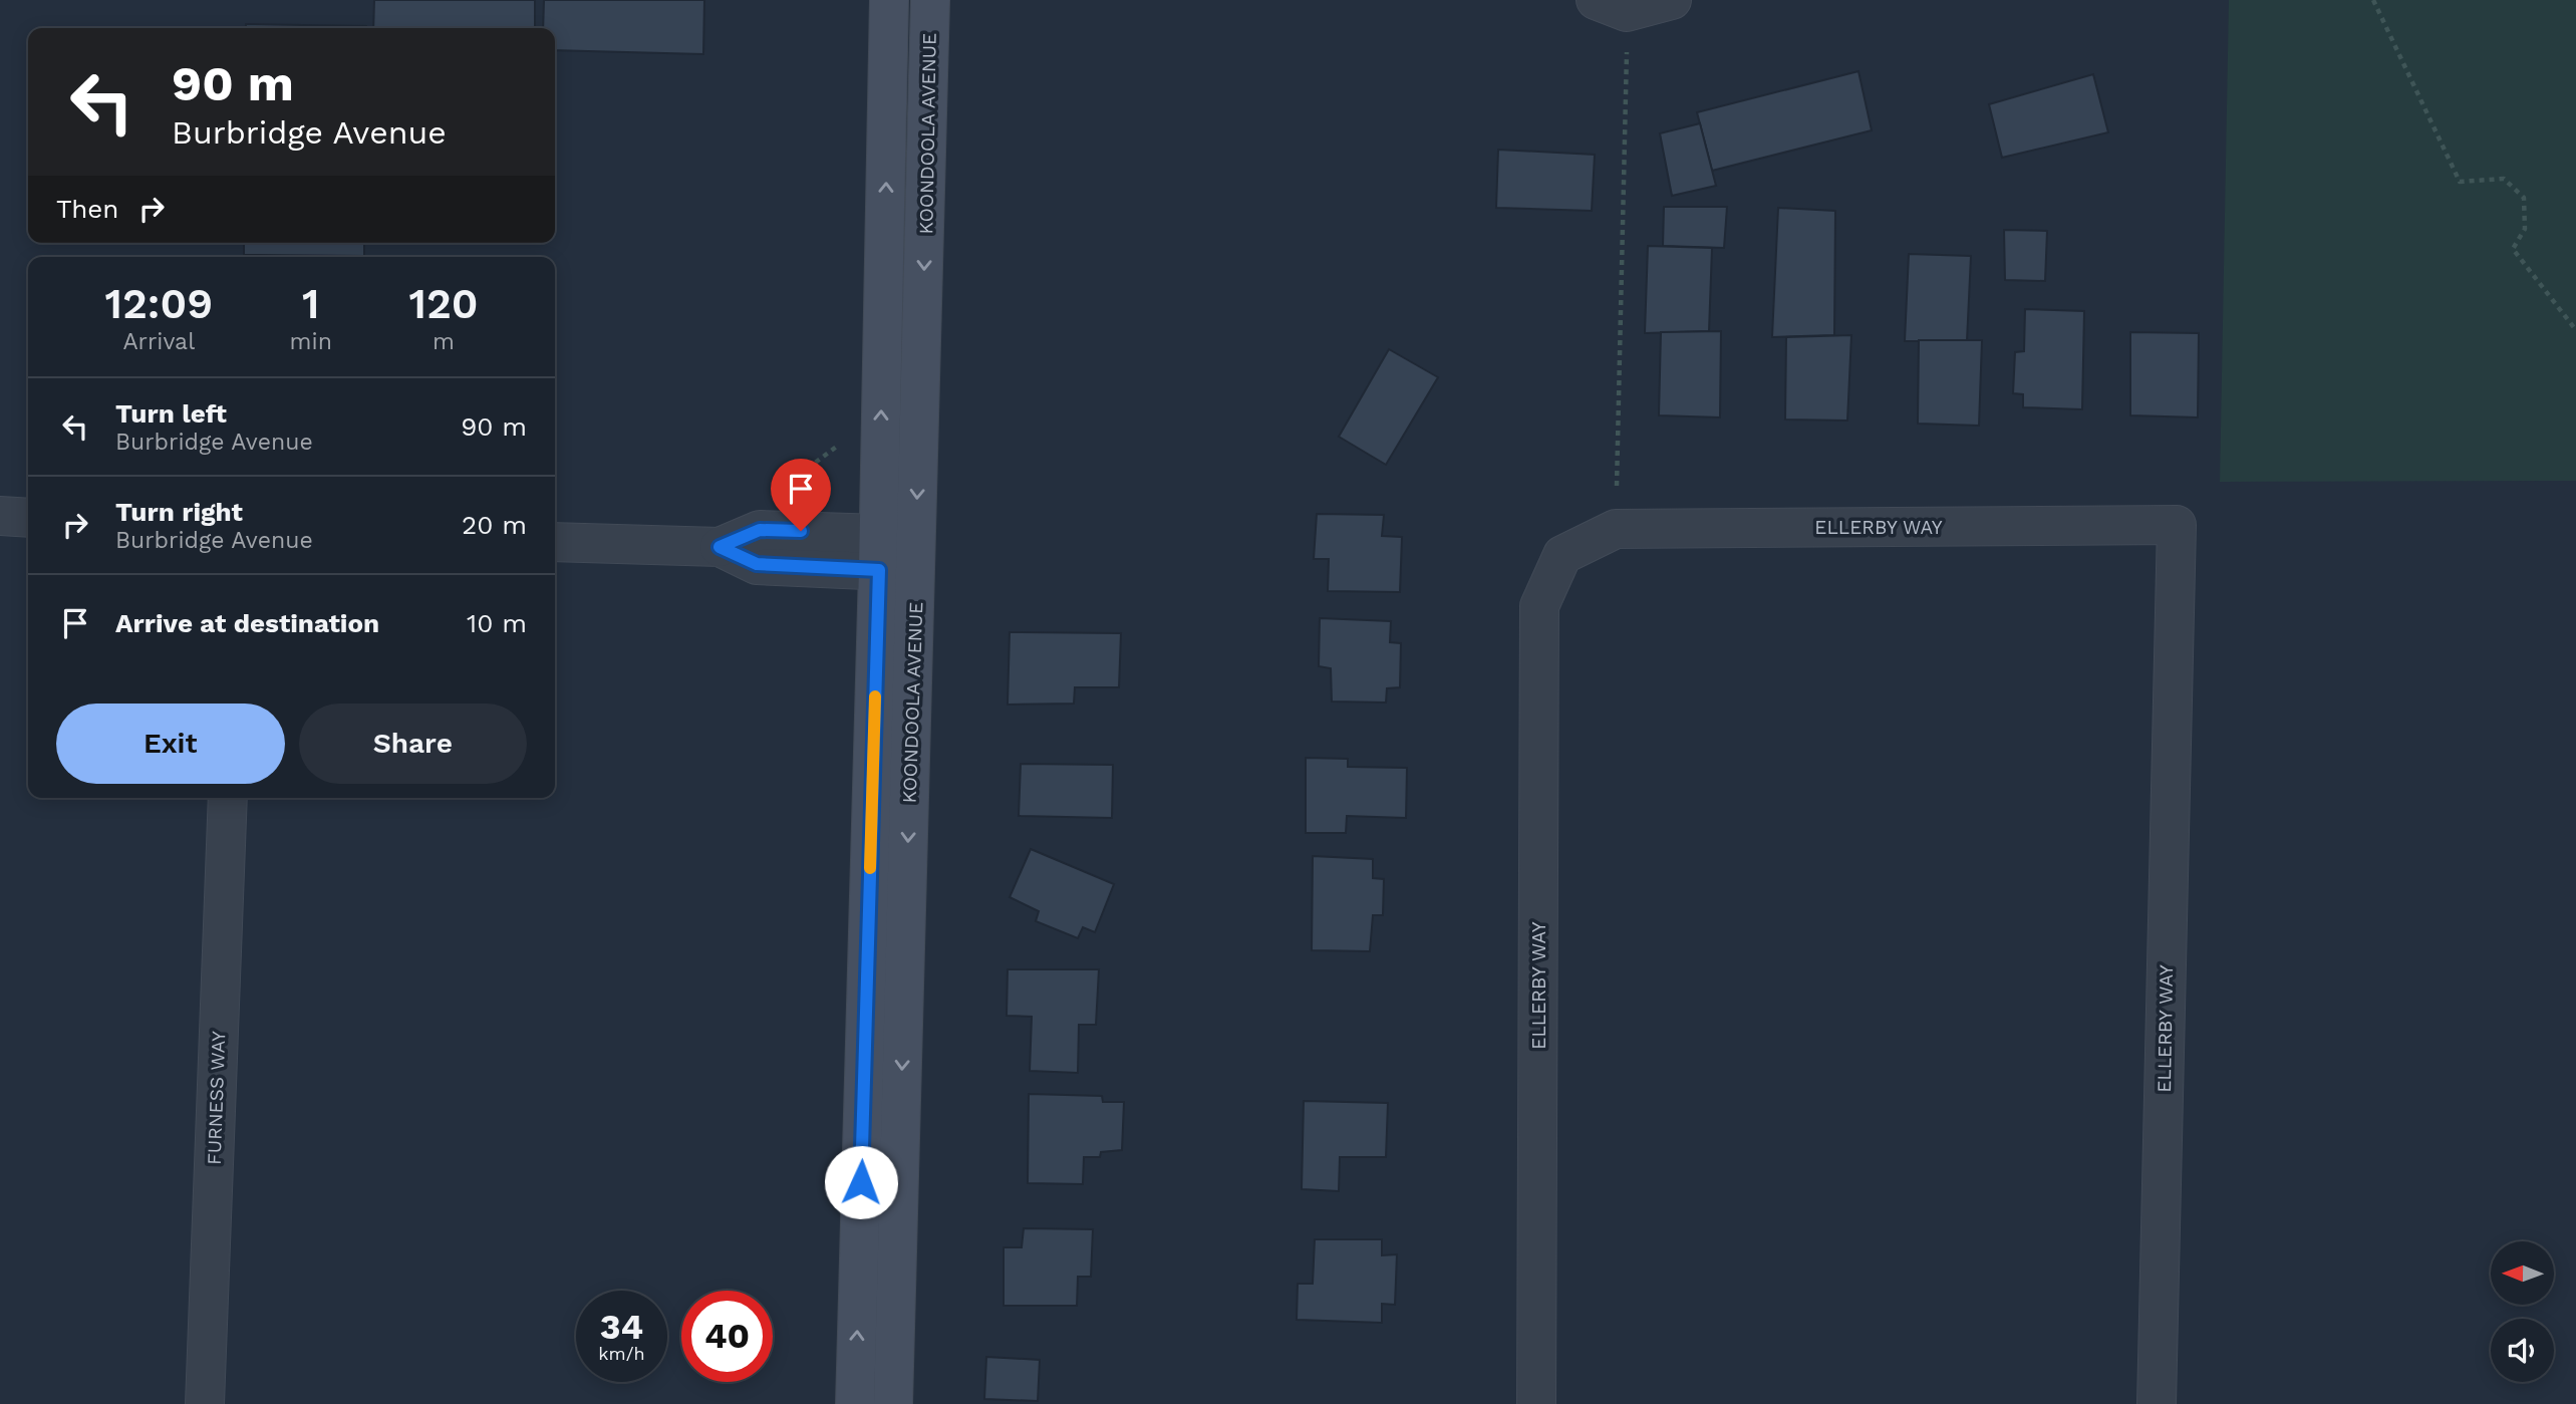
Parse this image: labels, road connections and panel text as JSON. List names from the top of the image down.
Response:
{
  "streets": {
    "street": ["KOONDOOLA AVENUE", "ELLERBY WAY", "FURNESS WAY"]
  },
  "north": "left",
  "page": {
    "turn": ["90 m", "Burbridge Avenue"],
    "then": "Then",
    "eta": [
      "12:09",
      "Arrival",
      "1",
      "min",
      "120",
      "m"
    ],
    "list": [
      {
        "name": "Turn left",
        "note": "Burbridge Avenue",
        "value": "90 m"
      },
      {
        "name": "Turn right",
        "note": "Burbridge Avenue",
        "value": "20 m"
      },
      {
        "name": "Arrive at destination",
        "value": "10 m"
      }
    ],
    "buttons": ["Exit", "Share"],
    "speed": "34 km/h",
    "limit": "40"
  }
}
